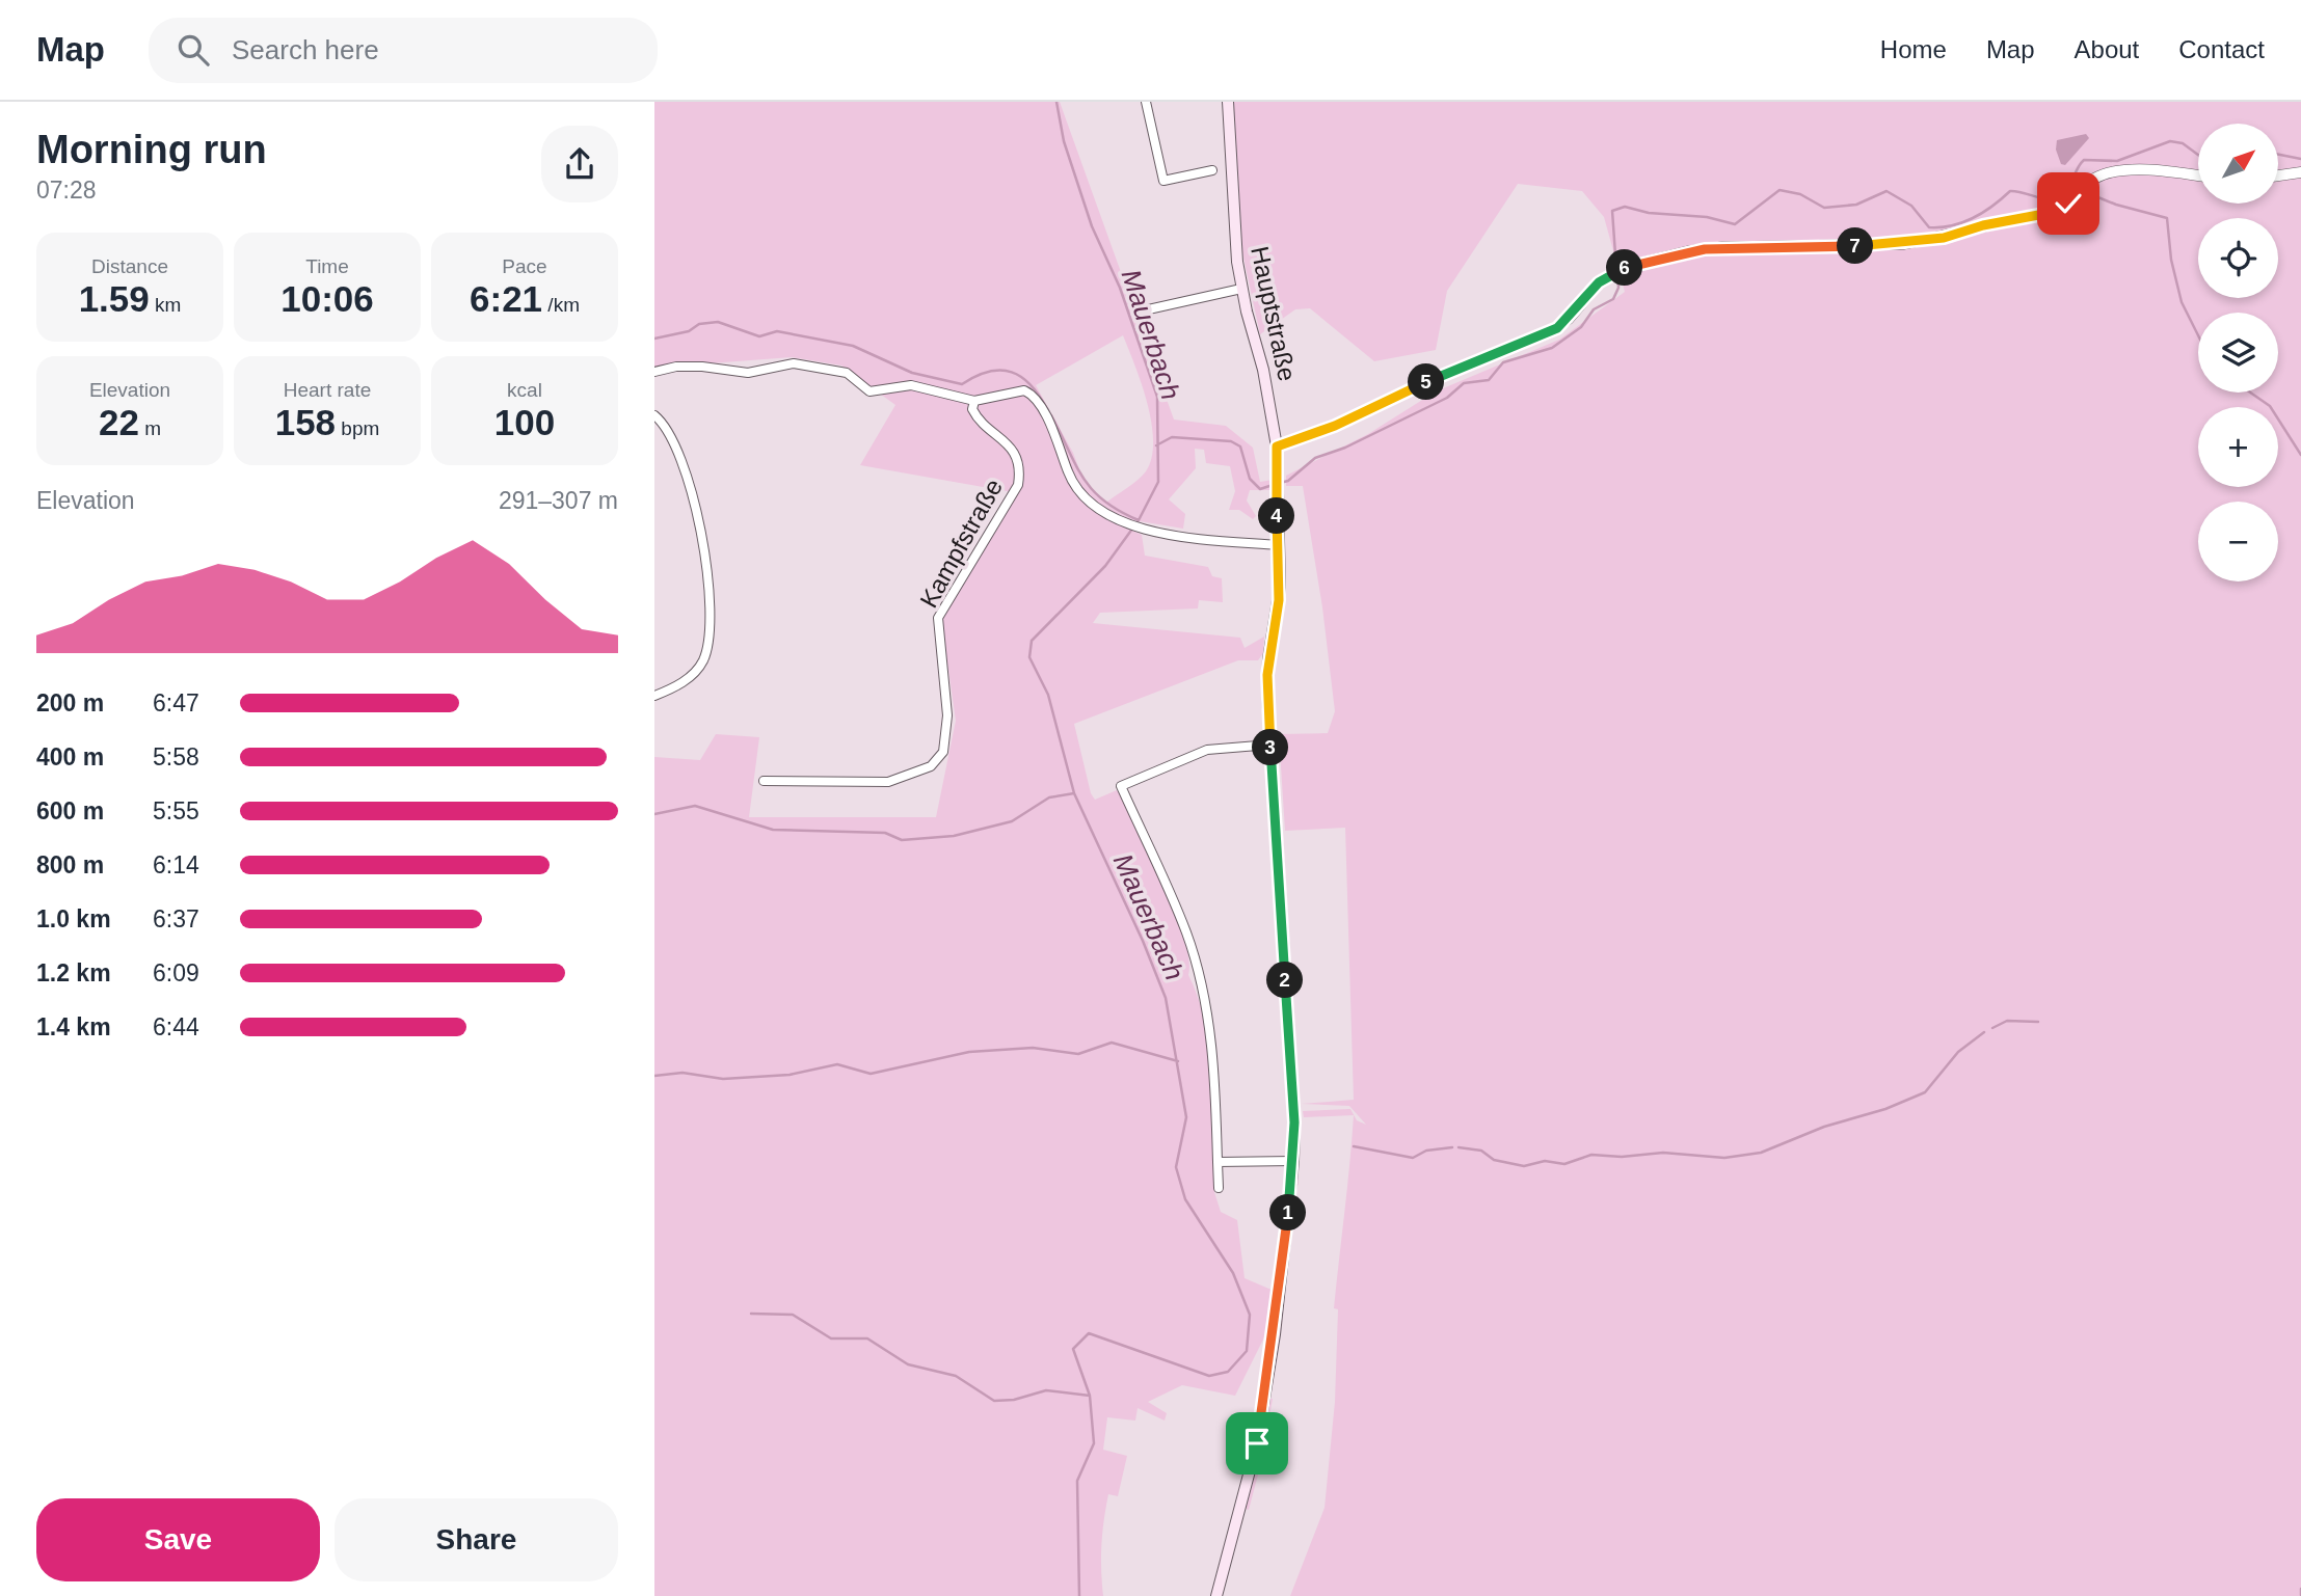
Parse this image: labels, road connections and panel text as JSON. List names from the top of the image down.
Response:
{
  "streets": {
    "main road": ["Hauptstraße"],
    "street": ["Kampfstraße"]
  },
  "water": ["Mauerbach"],
  "north": "top right",
  "page": {
    "header": "Map",
    "search": "Search here",
    "nav": [
      "Home",
      "Map",
      "About",
      "Contact"
    ],
    "heading": ["Morning run", "07:28"],
    "map_buttons": ["+", "−"],
    "stats": [
      ["Distance", "1.59 km"],
      ["Time", "10:06"],
      ["Pace", "6:21 /km"],
      ["Elevation", "22 m"],
      ["Heart rate", "158 bpm"],
      ["kcal", "100"]
    ],
    "pins": [
      "7",
      "6",
      "5",
      "4",
      "3",
      "2",
      "1"
    ],
    "chart": ["Elevation", "291–307 m"],
    "list": [
      {
        "name": "200 m",
        "note": "6:47"
      },
      {
        "name": "400 m",
        "note": "5:58"
      },
      {
        "name": "600 m",
        "note": "5:55"
      },
      {
        "name": "800 m",
        "note": "6:14"
      },
      {
        "name": "1.0 km",
        "note": "6:37"
      },
      {
        "name": "1.2 km",
        "note": "6:09"
      },
      {
        "name": "1.4 km",
        "note": "6:44"
      }
    ],
    "buttons": ["Save", "Share"]
  }
}
